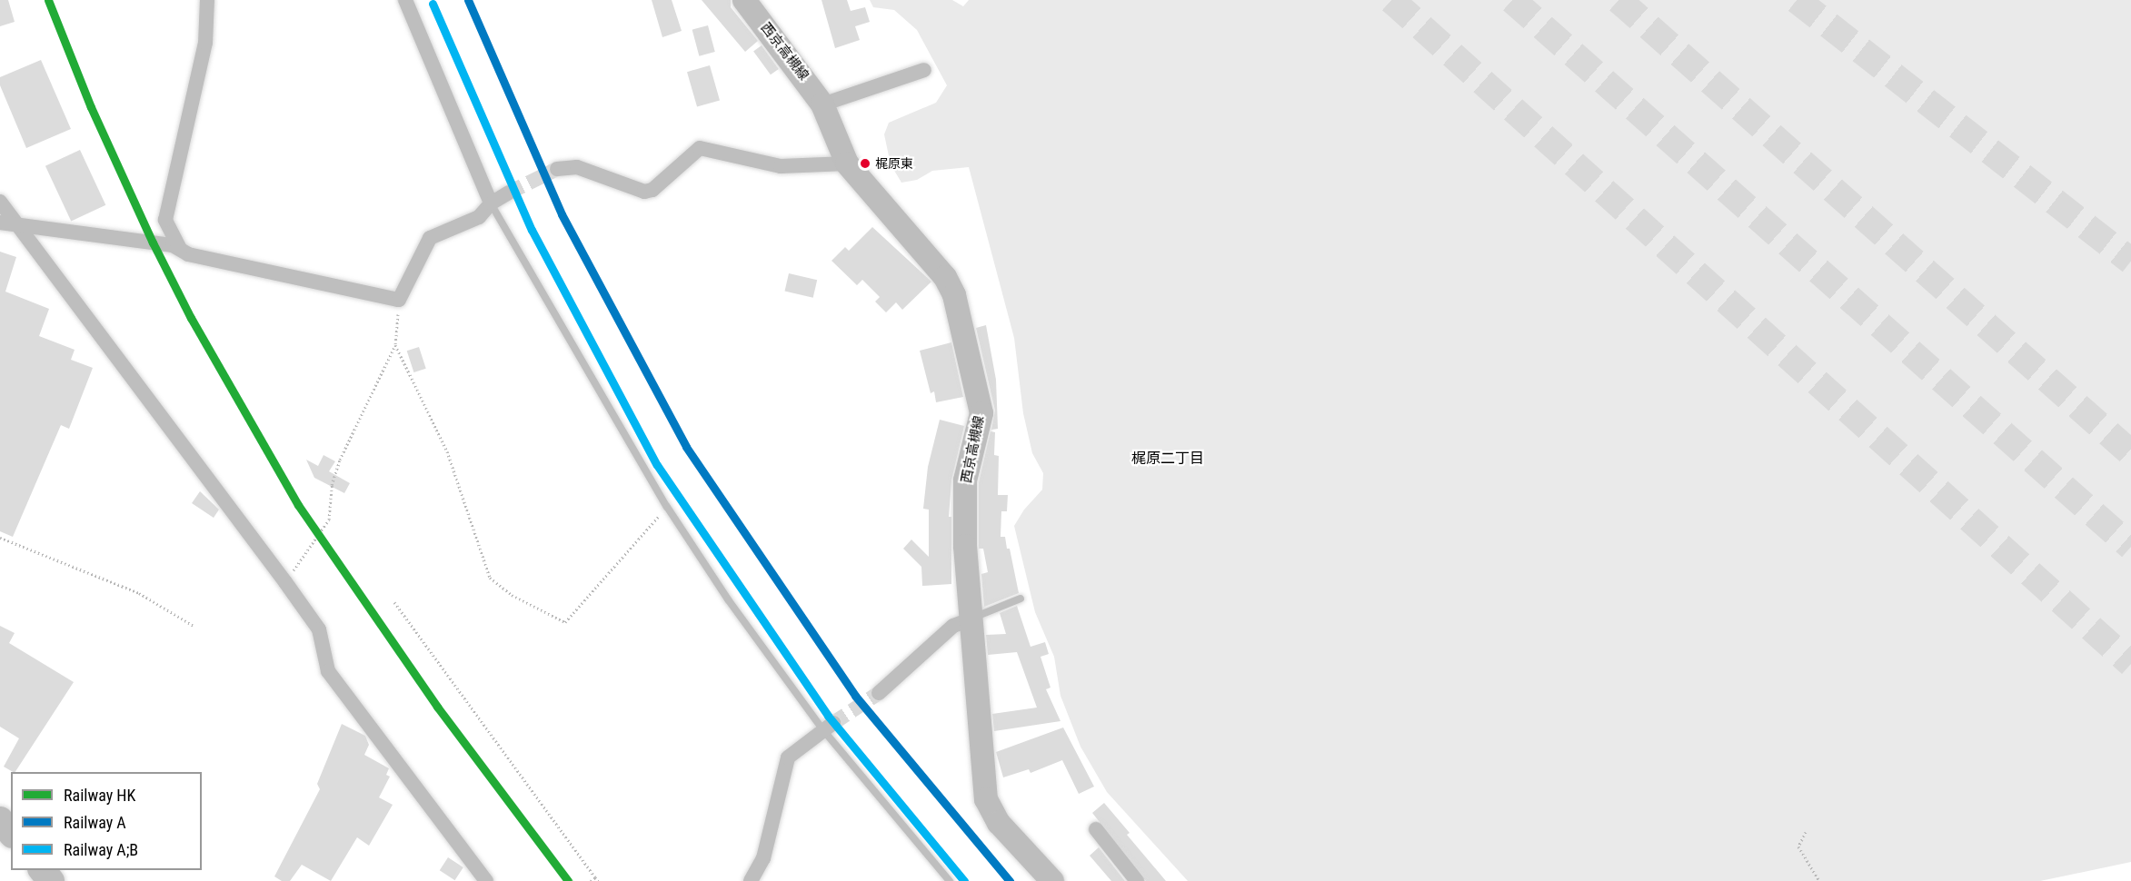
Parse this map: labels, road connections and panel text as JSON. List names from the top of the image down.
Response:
{
  "streets": {
    "main road": ["西京高槻線"]
  },
  "districts": ["梶原二丁目"],
  "places": ["梶原東"],
  "lines": ["rail line HK", "rail line A", "rail line A;B"],
  "legend": ["Railway HK", "Railway A", "Railway A;B"]
}
